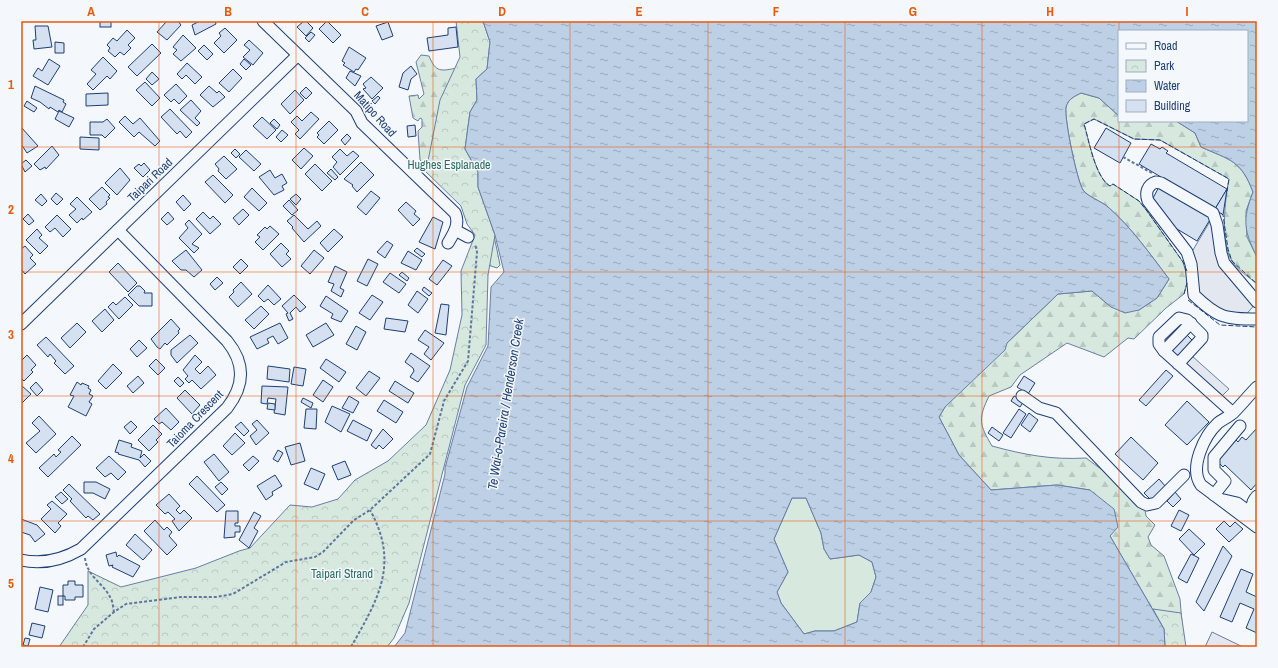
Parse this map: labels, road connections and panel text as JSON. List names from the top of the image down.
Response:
{
  "streets": {
    "street": ["Matipo Road", "Taipari Road", "Taioma Crescent"]
  },
  "crossings": [
    ["Matipo Road", "Taipari Road"],
    ["Taipari Road", "Taioma Crescent"]
  ],
  "water": ["Te Wai-o-Pareira / Henderson Creek"],
  "parks": ["Hughes Esplanade", "Taipari Strand"],
  "legend": [
    "Road",
    "Park",
    "Water",
    "Building"
  ],
  "grid": {
    "columns": [
      "A",
      "B",
      "C",
      "D",
      "E",
      "F",
      "G",
      "H",
      "I"
    ],
    "rows": [
      "1",
      "2",
      "3",
      "4",
      "5"
    ]
  }
}
